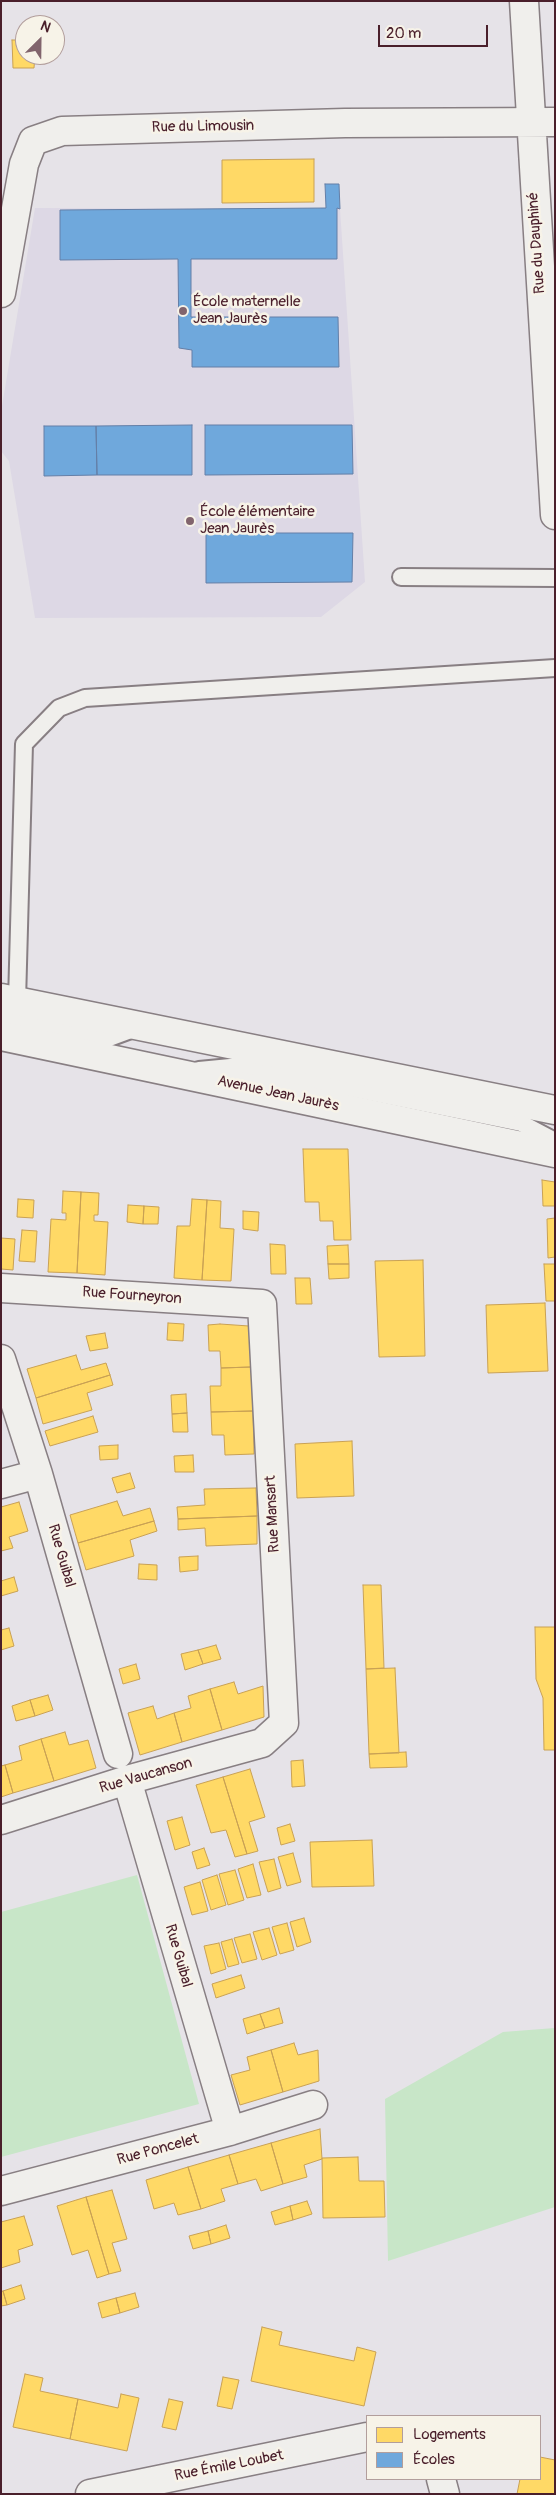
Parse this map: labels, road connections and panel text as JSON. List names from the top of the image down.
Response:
{
  "streets": {
    "street": [
      "Rue du Limousin",
      "Rue du Dauphiné",
      "Avenue Jean Jaurès",
      "Rue Fourneyron",
      "Rue Mansart",
      "Rue Guibal",
      "Rue Vaucanson",
      "Rue Poncelet",
      "Rue Émile Loubet"
    ]
  },
  "crossings": [
    ["Rue du Limousin", "Rue du Dauphiné"],
    ["Rue Fourneyron", "Rue Mansart"],
    ["Rue Mansart", "Rue Vaucanson"],
    ["Rue Guibal", "Rue Vaucanson"],
    ["Rue Guibal", "Rue Poncelet"]
  ],
  "places": ["École maternelle Jean Jaurès", "École élémentaire Jean Jaurès"],
  "legend": ["Logements", "Écoles"],
  "scale_bar": "20 m",
  "north": "top right"
}
